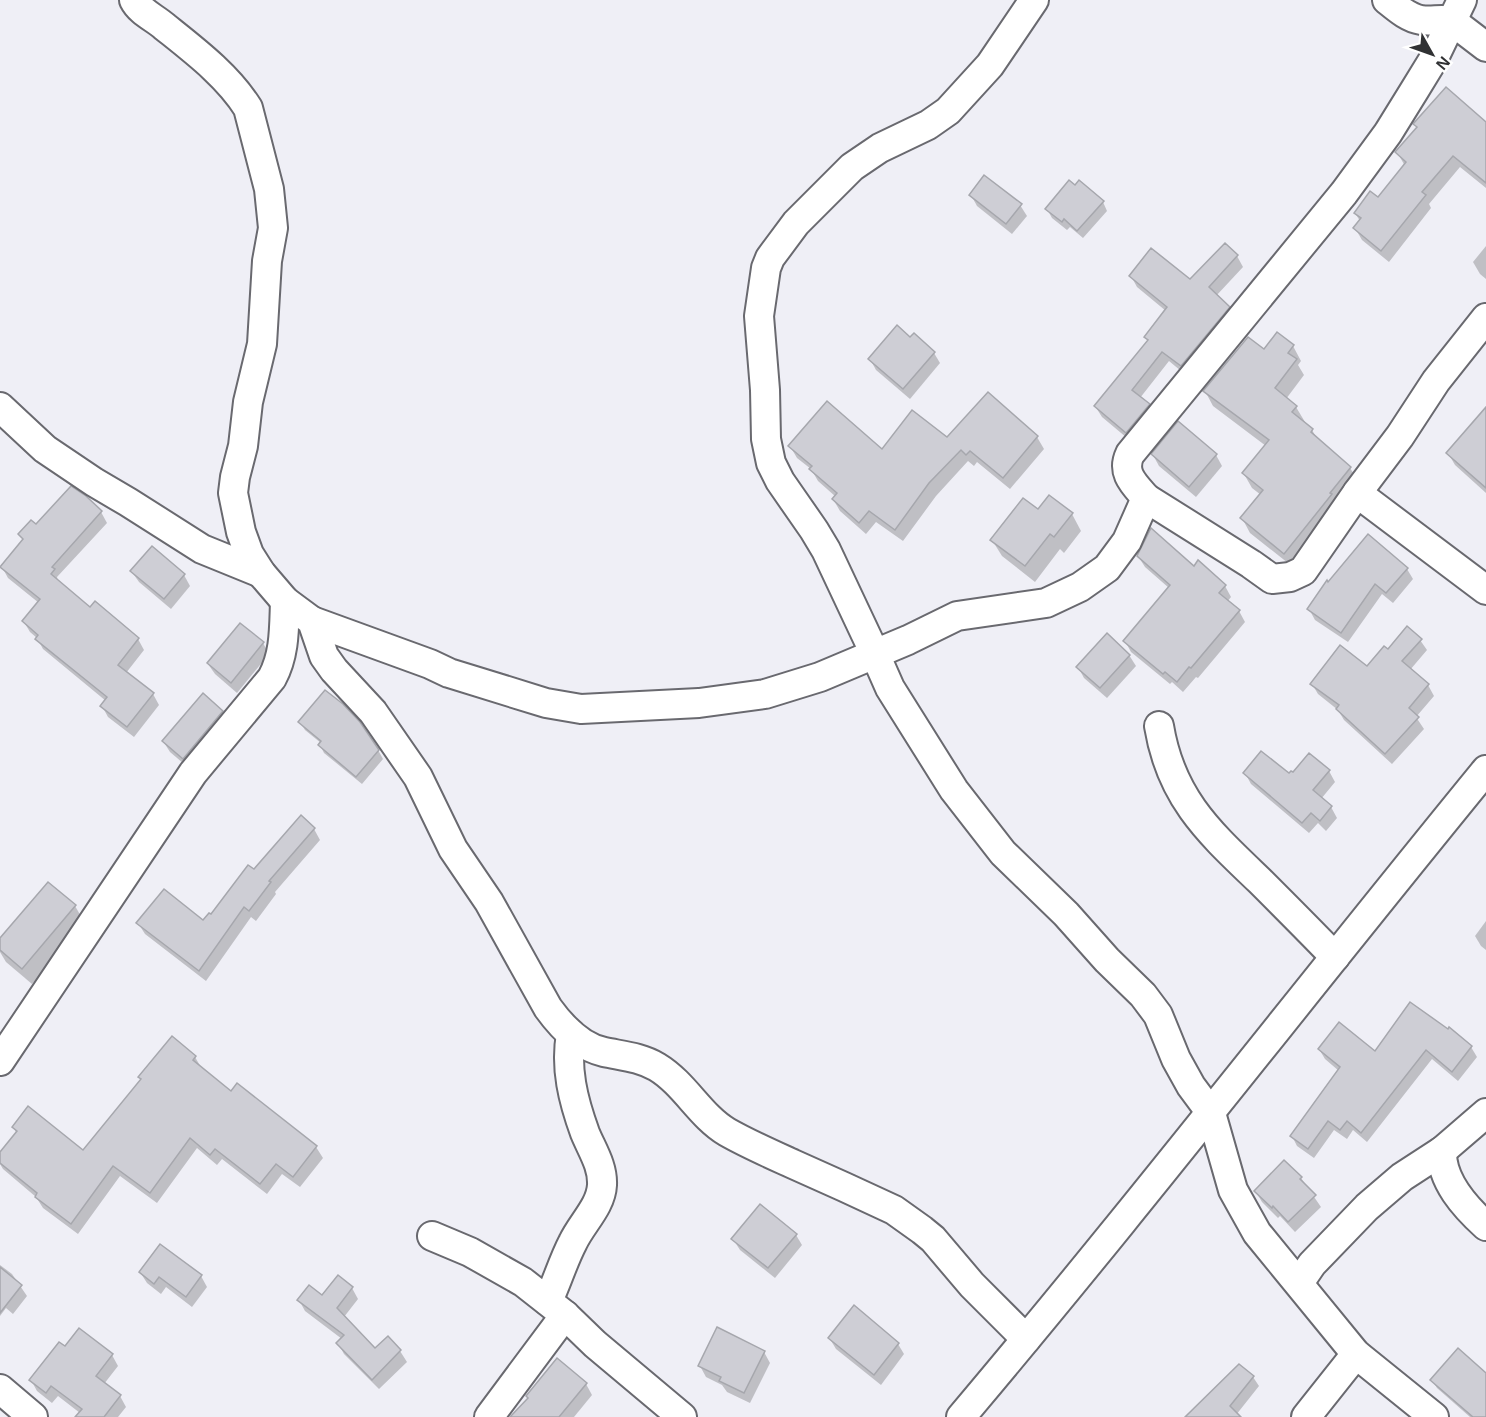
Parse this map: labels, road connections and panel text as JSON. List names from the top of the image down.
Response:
{
  "north": "bottom right"
}
